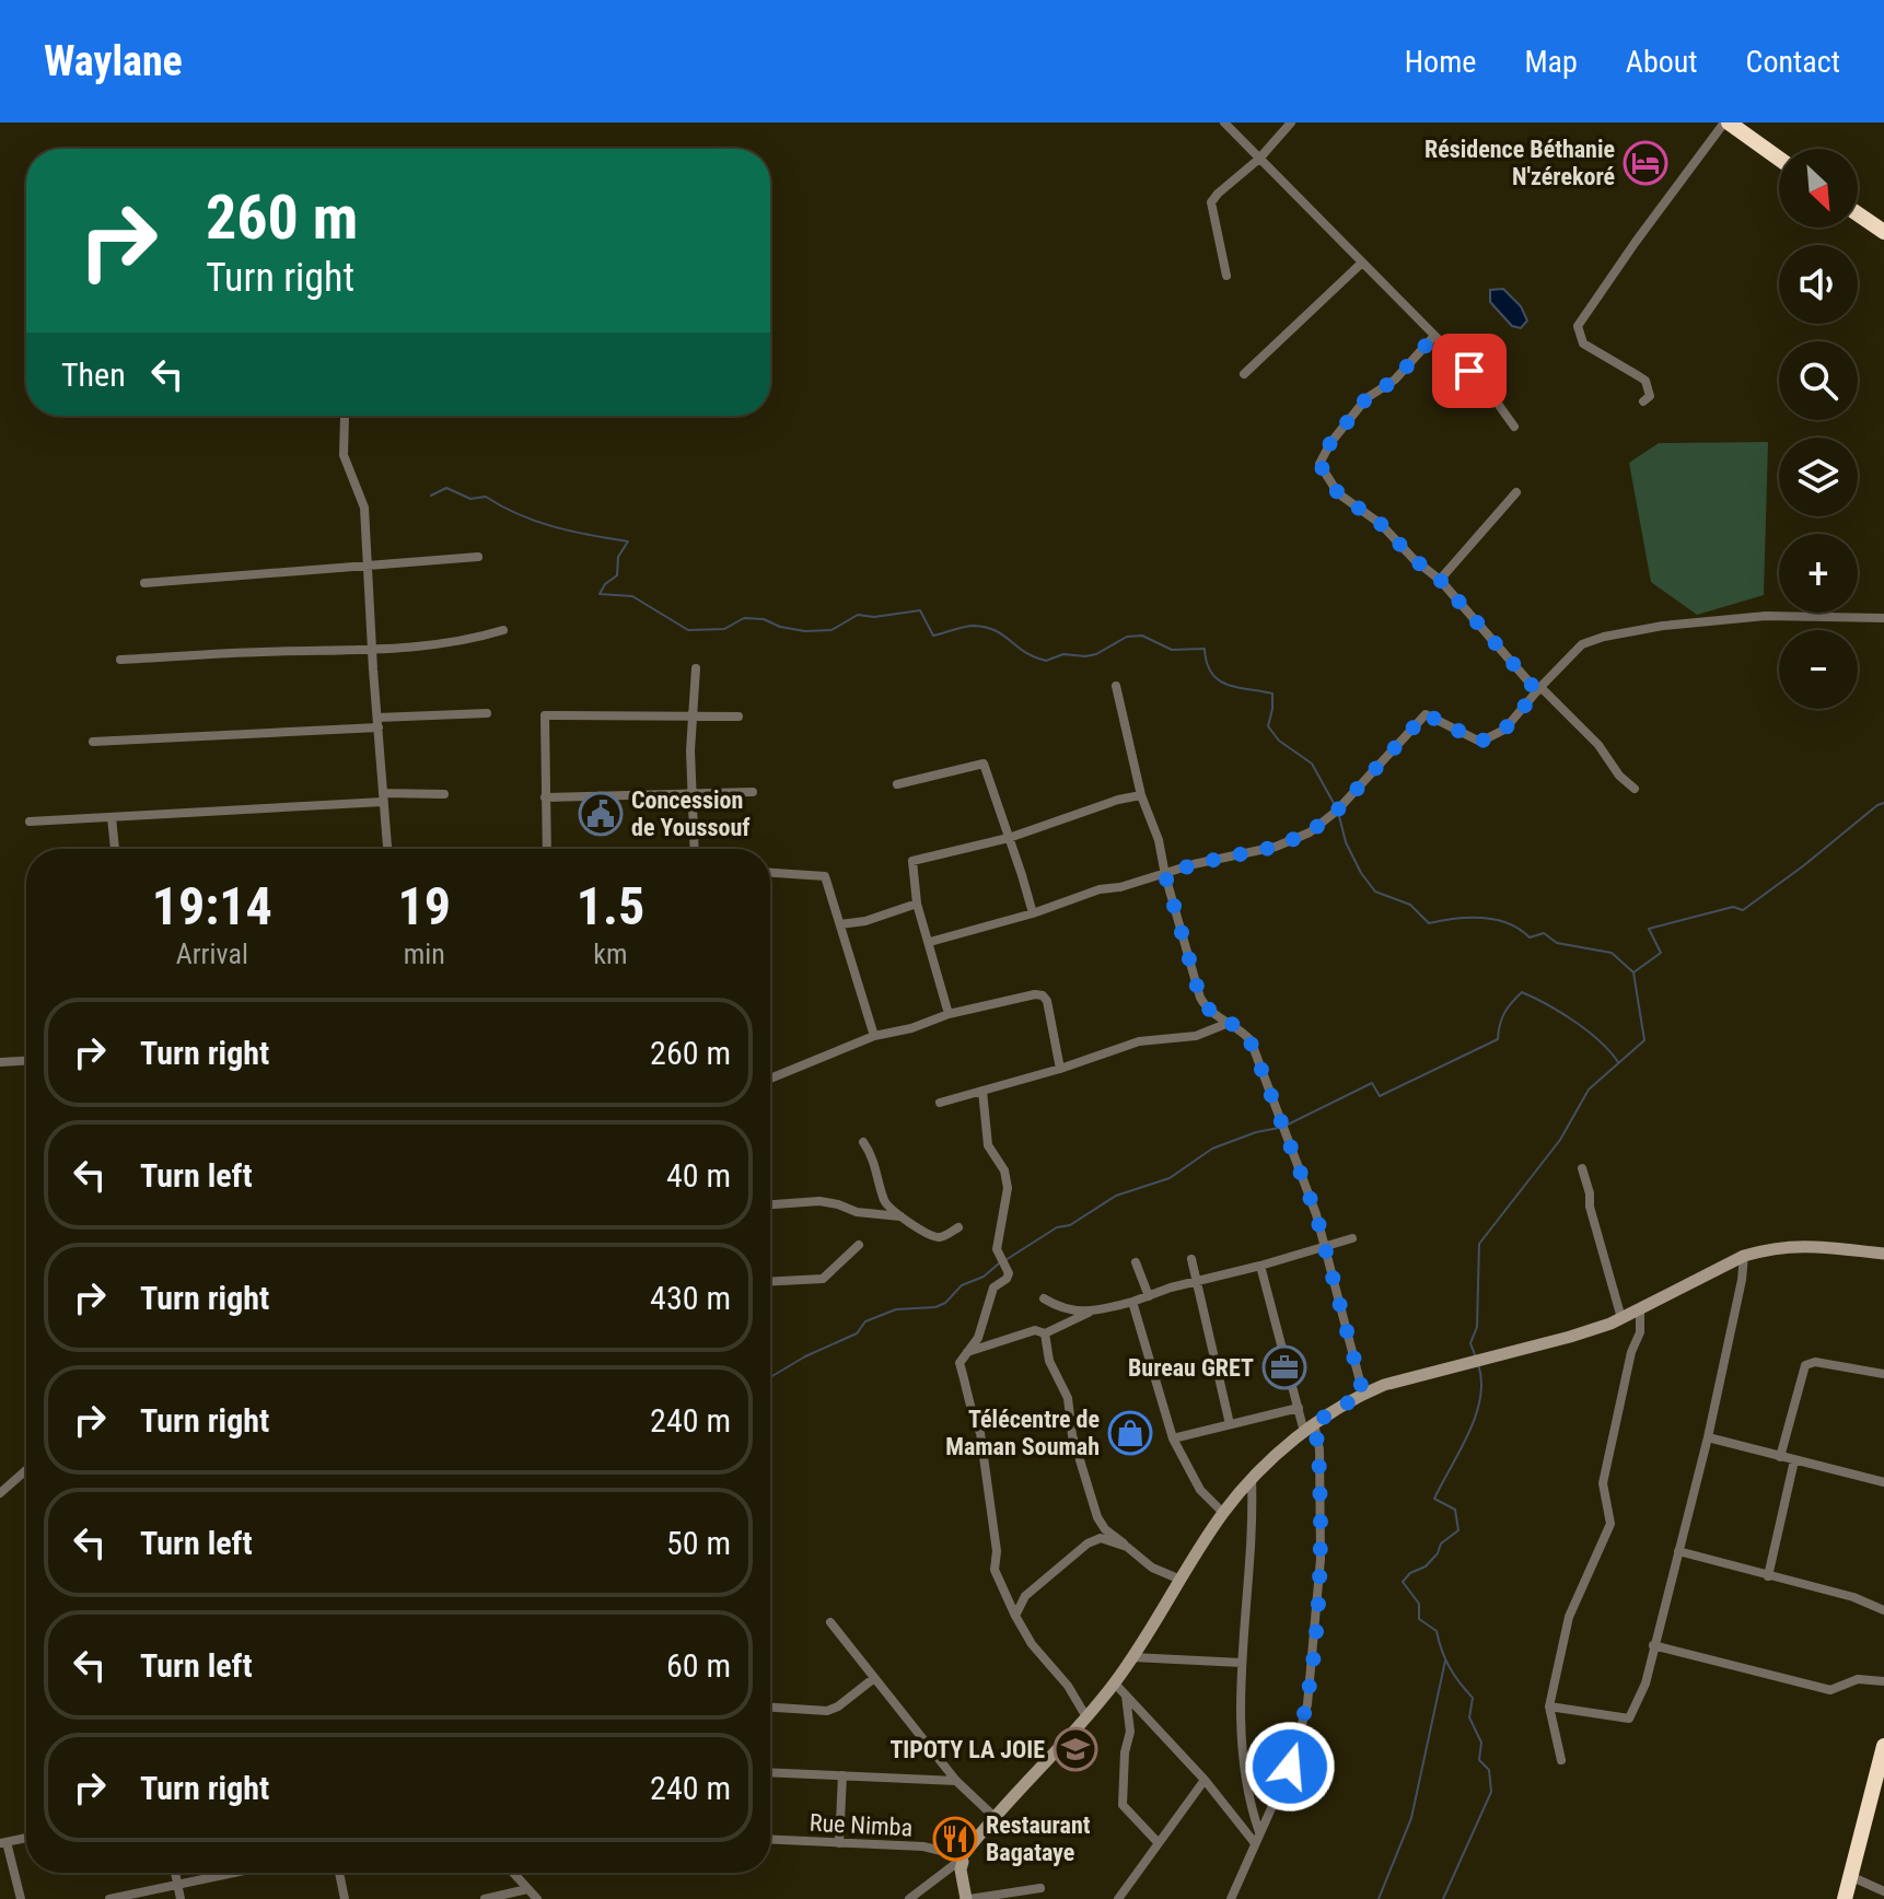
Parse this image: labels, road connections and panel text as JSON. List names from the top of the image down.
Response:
{
  "streets": {
    "street": ["Rue Nimba"]
  },
  "places": {
    "hotel": ["Résidence Béthanie N'zérekoré"],
    "public building": ["Concession de Youssouf"],
    "office": ["Bureau GRET"],
    "shop": ["Télécentre de Maman Soumah"],
    "school or university": ["TIPOTY LA JOIE"],
    "restaurant": ["Restaurant Bagataye"]
  },
  "north": "bottom right",
  "page": {
    "header": "Waylane",
    "nav": [
      "Home",
      "Map",
      "About",
      "Contact"
    ],
    "map_buttons": ["+", "−"],
    "turn": ["260 m", "Turn right"],
    "then": "Then",
    "eta": [
      "19:14",
      "Arrival",
      "19",
      "min",
      "1.5",
      "km"
    ],
    "list": [
      {
        "name": "Turn right",
        "value": "260 m"
      },
      {
        "name": "Turn left",
        "value": "40 m"
      },
      {
        "name": "Turn right",
        "value": "430 m"
      },
      {
        "name": "Turn right",
        "value": "240 m"
      },
      {
        "name": "Turn left",
        "value": "50 m"
      },
      {
        "name": "Turn left",
        "value": "60 m"
      },
      {
        "name": "Turn right",
        "value": "240 m"
      }
    ]
  }
}
